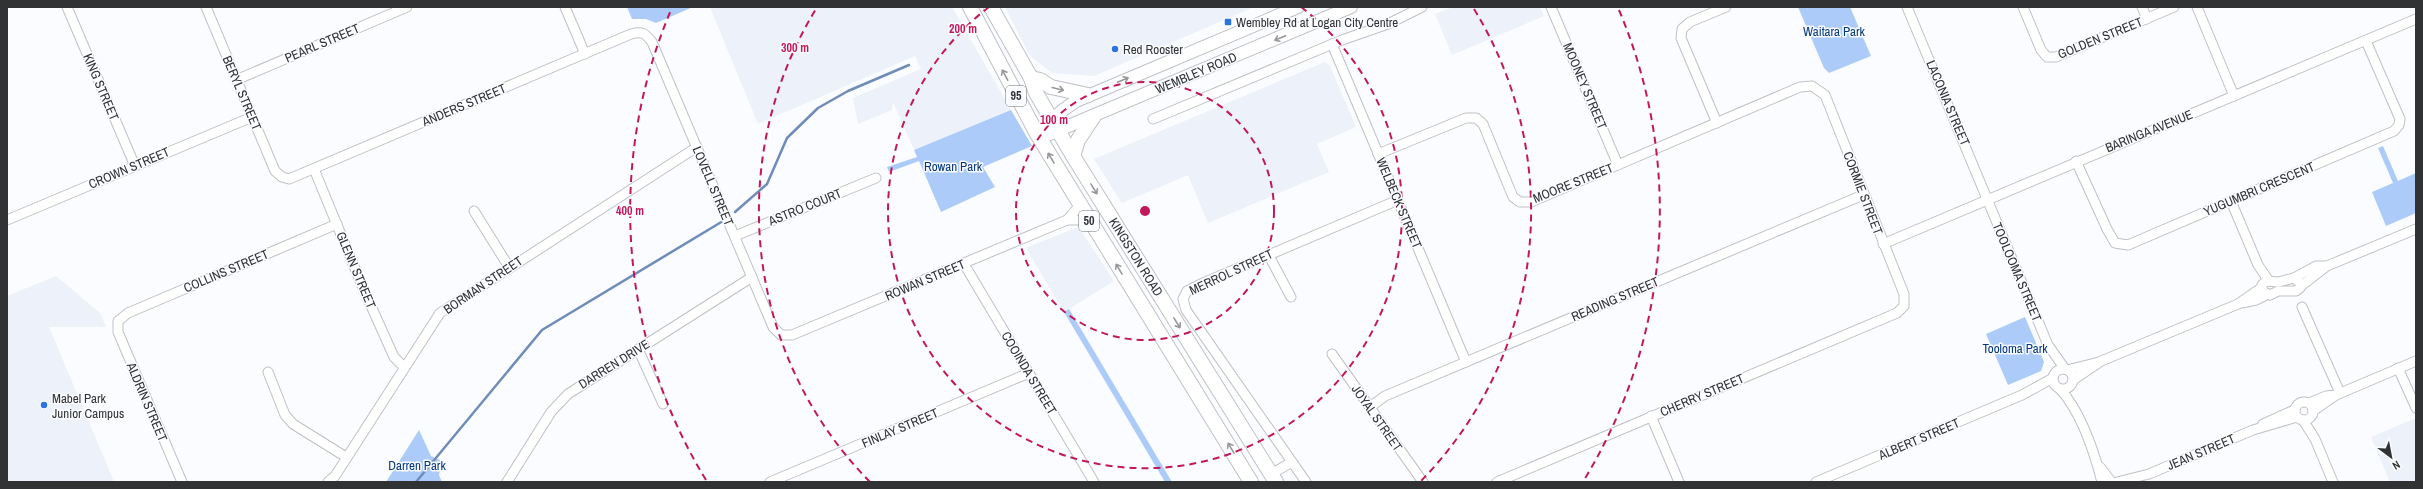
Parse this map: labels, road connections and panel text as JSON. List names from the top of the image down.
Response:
{
  "streets": {
    "main road": [
      "WEMBLEY ROAD",
      "95",
      "50",
      "KINGSTON ROAD"
    ],
    "street": [
      "GOLDEN STREET",
      "PEARL STREET",
      "MOONEY STREET",
      "KING STREET",
      "BERYL STREET",
      "LACONIA STREET",
      "ANDERS STREET",
      "BARINGA AVENUE",
      "CROWN STREET",
      "MOORE STREET",
      "LOVELL STREET",
      "YUGUMBRI CRESCENT",
      "CORMIE STREET",
      "WELBECK STREET",
      "ASTRO COURT",
      "GLENN STREET",
      "COLLINS STREET",
      "MERROL STREET",
      "TOOLOOMA STREET",
      "ROWAN STREET",
      "BORMAN STREET",
      "READING STREET",
      "DARREN DRIVE",
      "COOINDA STREET",
      "CHERRY STREET",
      "ALDRIN STREET",
      "JOYAL STREET",
      "FINLAY STREET",
      "ALBERT STREET",
      "JEAN STREET"
    ]
  },
  "crossings": [
    ["PEARL STREET", "BERYL STREET"],
    ["WEMBLEY ROAD", "WELBECK STREET"],
    ["WEMBLEY ROAD", "KINGSTON ROAD"],
    ["MOONEY STREET", "MOORE STREET"],
    ["KING STREET", "CROWN STREET"],
    ["BERYL STREET", "ANDERS STREET"],
    ["BERYL STREET", "CROWN STREET"],
    ["LACONIA STREET", "BARINGA AVENUE"],
    ["LACONIA STREET", "TOOLOOMA STREET"],
    ["ANDERS STREET", "LOVELL STREET"],
    ["ANDERS STREET", "GLENN STREET"],
    ["BARINGA AVENUE", "YUGUMBRI CRESCENT"],
    ["BARINGA AVENUE", "CORMIE STREET"],
    ["BARINGA AVENUE", "TOOLOOMA STREET"],
    ["MOORE STREET", "CORMIE STREET"],
    ["MOORE STREET", "WELBECK STREET"],
    ["LOVELL STREET", "ASTRO COURT"],
    ["LOVELL STREET", "ROWAN STREET"],
    ["LOVELL STREET", "BORMAN STREET"],
    ["LOVELL STREET", "DARREN DRIVE"],
    ["CORMIE STREET", "READING STREET"],
    ["CORMIE STREET", "CHERRY STREET"],
    ["WELBECK STREET", "MERROL STREET"],
    ["WELBECK STREET", "READING STREET"],
    ["KINGSTON ROAD", "ROWAN STREET"],
    ["GLENN STREET", "COLLINS STREET"],
    ["GLENN STREET", "BORMAN STREET"],
    ["COLLINS STREET", "ALDRIN STREET"],
    ["TOOLOOMA STREET", "ALBERT STREET"],
    ["ROWAN STREET", "COOINDA STREET"],
    ["READING STREET", "JOYAL STREET"],
    ["COOINDA STREET", "FINLAY STREET"]
  ],
  "parks": [
    "Waitara Park",
    "Rowan Park",
    "Tooloma Park",
    "Darren Park"
  ],
  "places": {
    "transit": ["Wembley Rd at Logan City Centre"],
    "other": ["Red Rooster", "Mabel Park Junior Campus"]
  },
  "north": "bottom right",
  "rings": [
    "200 m",
    "300 m",
    "100 m",
    "400 m"
  ]
}
